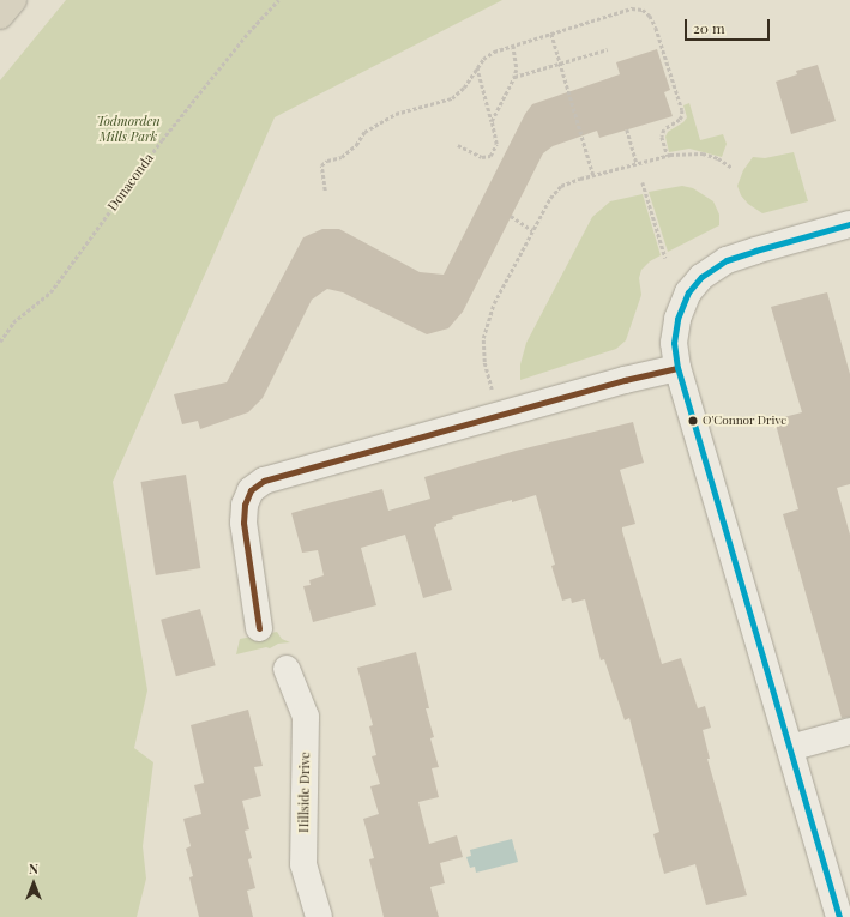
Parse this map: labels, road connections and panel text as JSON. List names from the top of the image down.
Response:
{
  "streets": {
    "street": ["Hillside Drive"],
    "path": ["Donaconda"]
  },
  "parks": ["Todmorden Mills Park"],
  "places": ["O'Connor Drive"],
  "scale_bar": "20 m",
  "north": "top"
}
